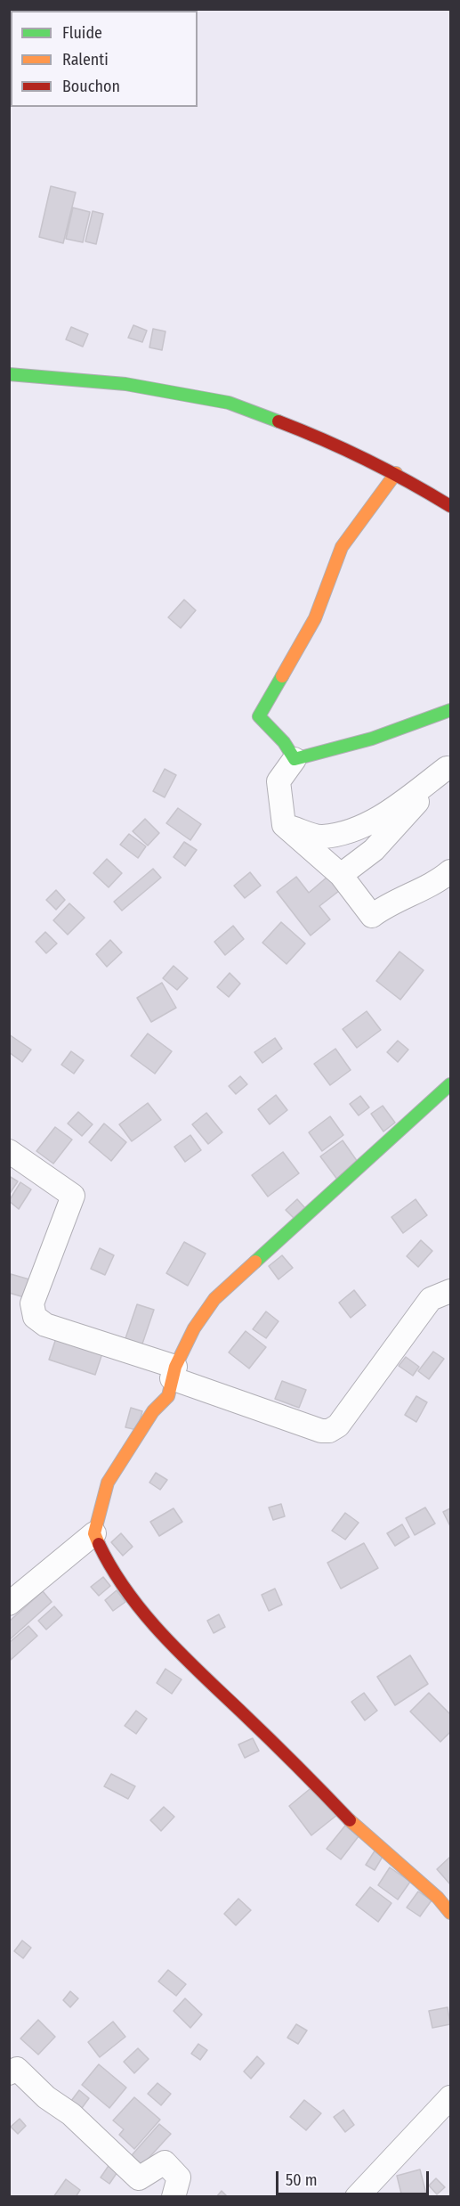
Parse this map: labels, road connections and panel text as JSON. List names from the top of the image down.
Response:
{
  "legend": ["Fluide", "Ralenti", "Bouchon"],
  "scale_bar": "50 m"
}
